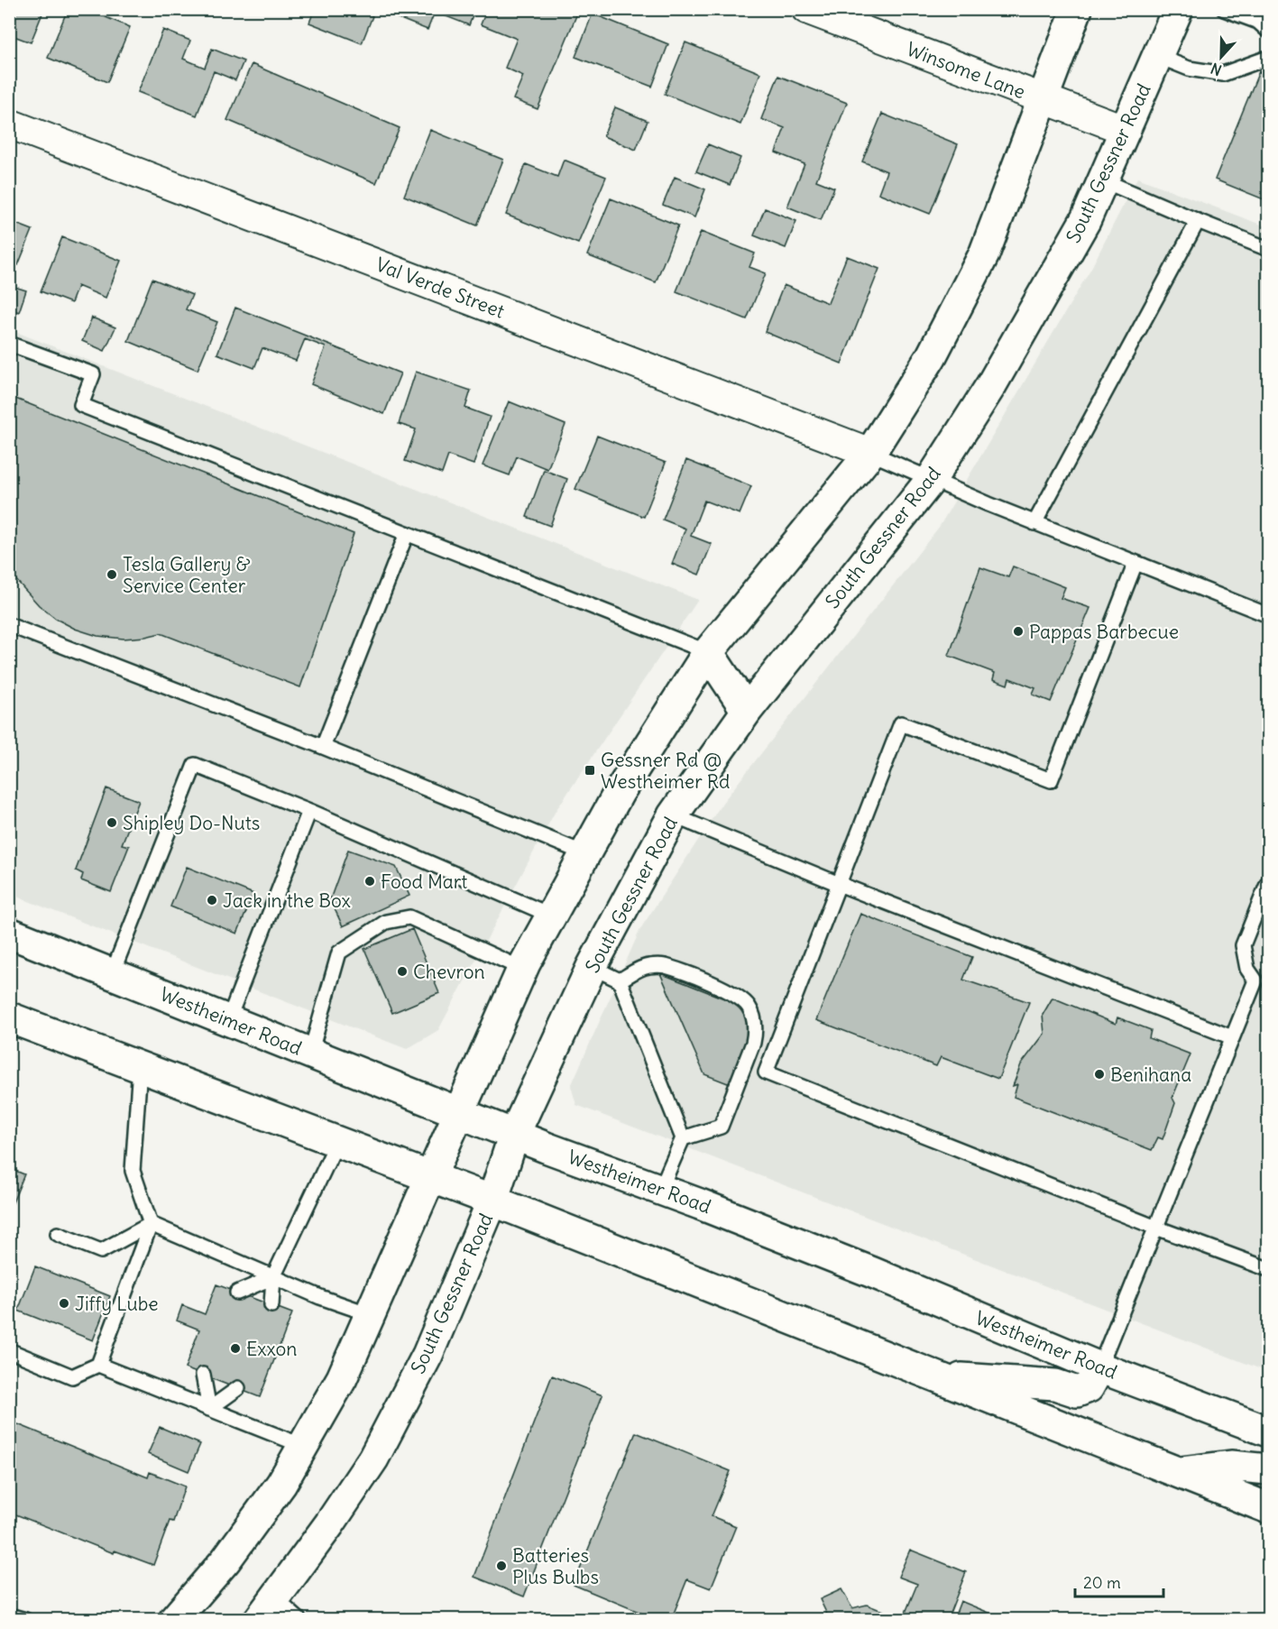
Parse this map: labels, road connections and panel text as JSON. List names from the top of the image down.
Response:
{
  "streets": {
    "main road": ["South Gessner Road", "Westheimer Road"],
    "street": ["Winsome Lane", "Val Verde Street"]
  },
  "crossings": [
    ["Winsome Lane", "South Gessner Road"],
    ["South Gessner Road", "Westheimer Road"]
  ],
  "places": {
    "other": [
      "Tesla Gallery & Service Center",
      "Pappas Barbecue",
      "Shipley Do-Nuts",
      "Food Mart",
      "Jack in the Box",
      "Chevron",
      "Benihana",
      "Jiffy Lube",
      "Exxon",
      "Batteries Plus Bulbs"
    ],
    "transit": ["Gessner Rd @ Westheimer Rd"]
  },
  "scale_bar": "20 m",
  "north": "bottom"
}
